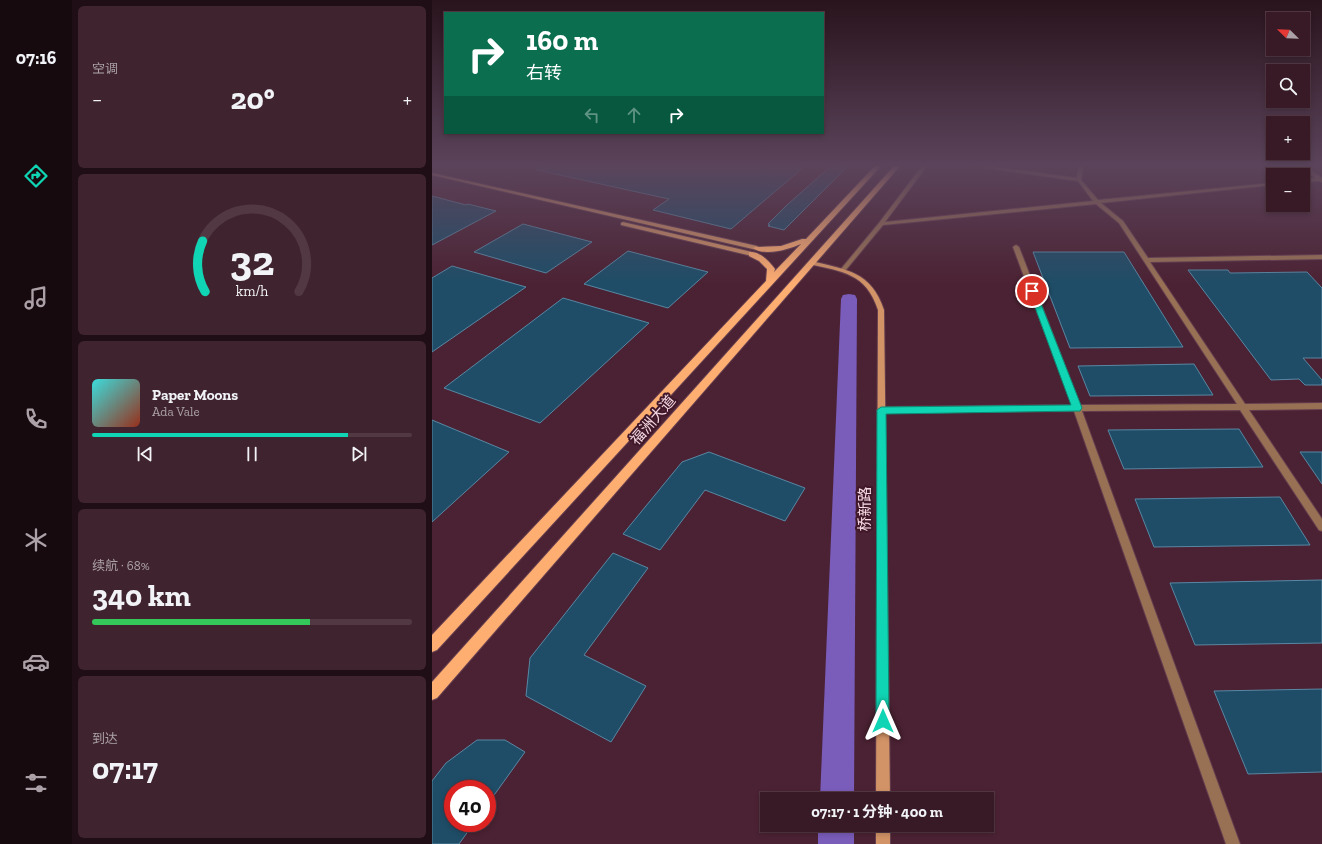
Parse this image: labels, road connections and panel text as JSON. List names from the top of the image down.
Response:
{
  "streets": {
    "main road": ["福洲大道"],
    "street": ["桥新路"]
  },
  "crossings": [
    ["福洲大道", "桥新路"]
  ],
  "north": "top left",
  "page": {
    "tabs": "07:16",
    "tile": [
      "空调",
      ["续航 · 68%", "340 km"],
      ["到达", "07:17"]
    ],
    "map_buttons": ["+", "−"],
    "turn": ["160 m", "右转"],
    "heat": ["−", "20°", "+"],
    "song": ["Paper Moons", "Ada Vale"],
    "limit": "40",
    "trip": "07:17 · 1 分钟 · 400 m",
    "gauge": ["32", "km/h"]
  }
}
